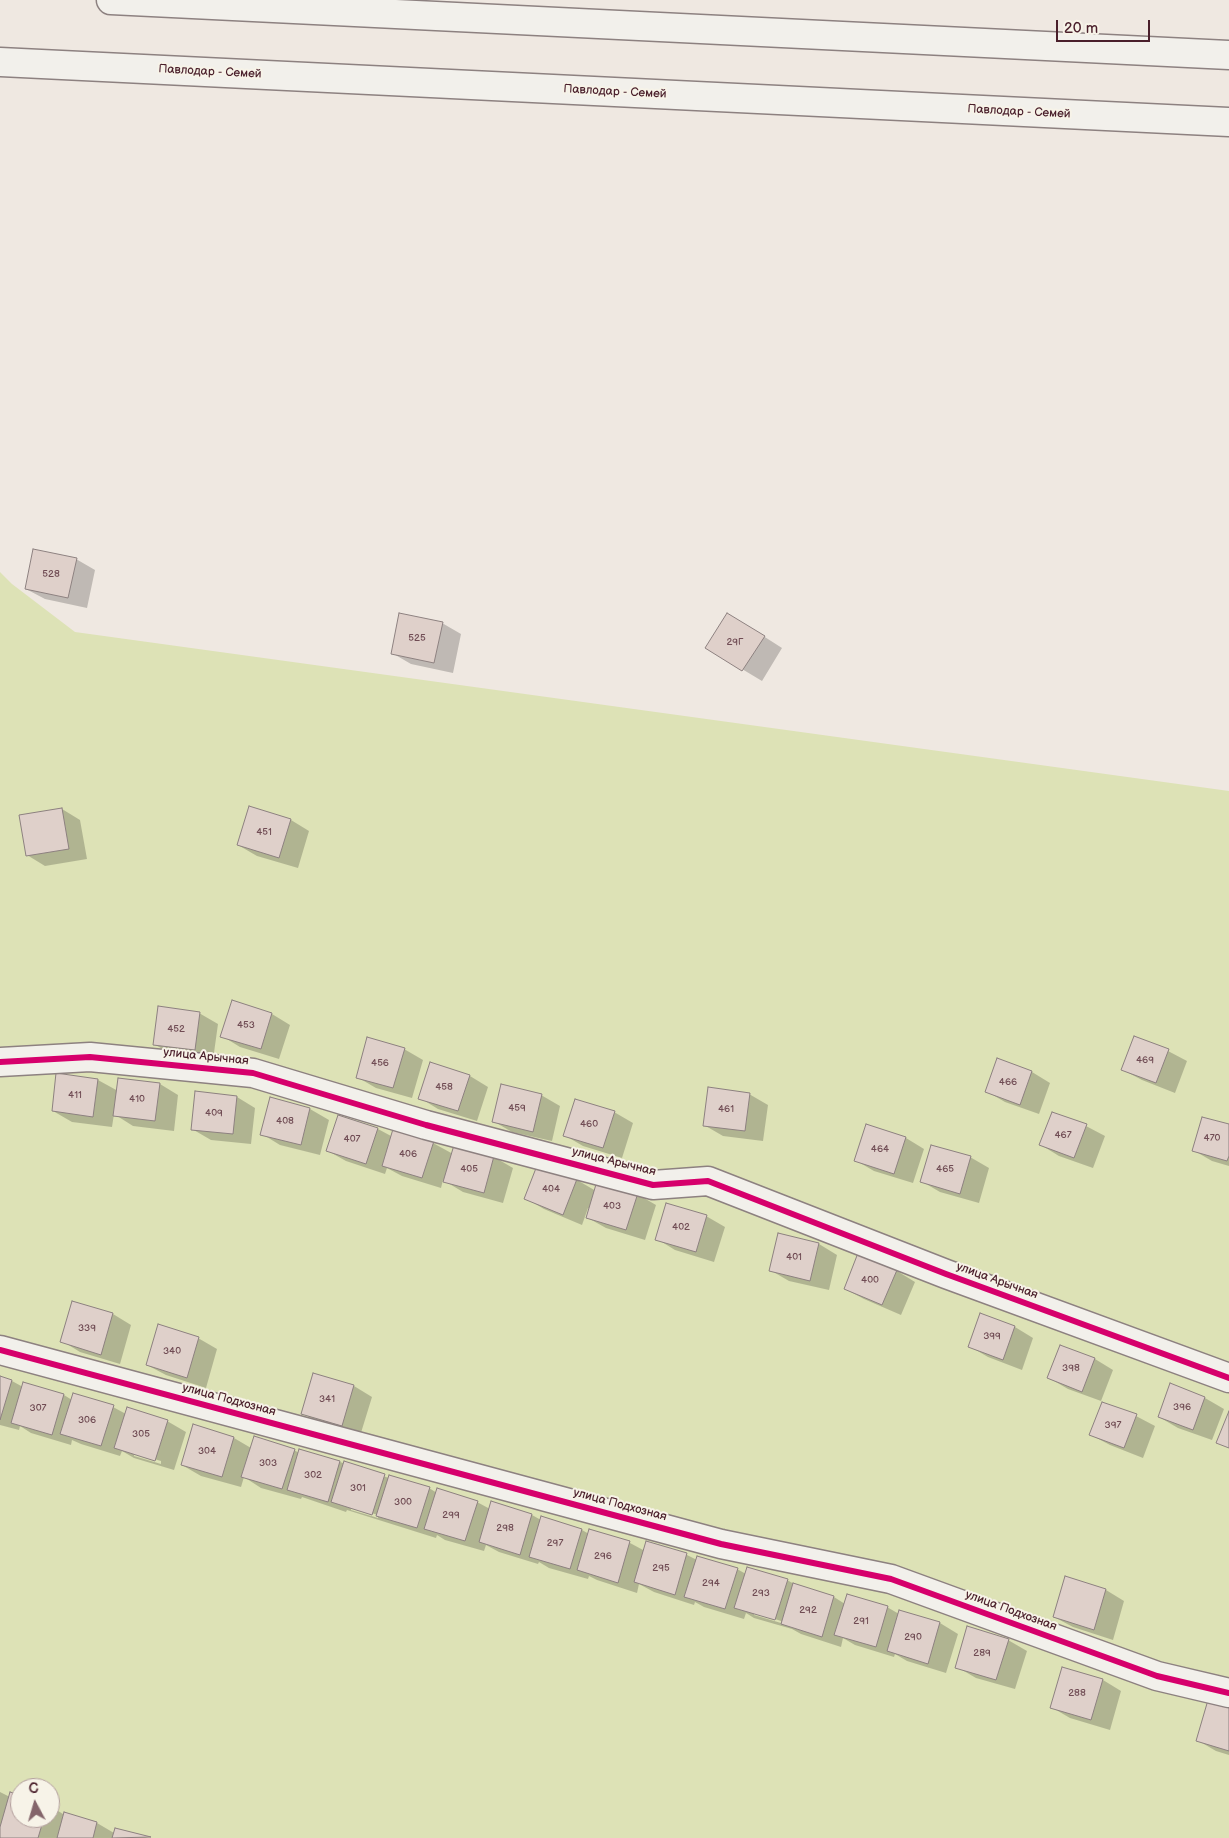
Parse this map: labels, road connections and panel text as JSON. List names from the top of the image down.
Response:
{
  "streets": {
    "main road": ["Павлодар - Семей", "улица Арычная", "улица Подхозная"]
  },
  "house_numbers": [
    "528",
    "525",
    "29Г",
    "451",
    "453",
    "452",
    "469",
    "456",
    "466",
    "458",
    "411",
    "410",
    "459",
    "461",
    "409",
    "408",
    "460",
    "467",
    "470",
    "407",
    "464",
    "406",
    "405",
    "465",
    "404",
    "403",
    "402",
    "401",
    "400",
    "339",
    "399",
    "340",
    "398",
    "341",
    "396",
    "307",
    "306",
    "397",
    "305",
    "304",
    "303",
    "302",
    "301",
    "300",
    "299",
    "298",
    "297",
    "296",
    "295",
    "294",
    "293",
    "292",
    "291",
    "290",
    "289",
    "288"
  ],
  "scale_bar": "20 m",
  "north": "top"
}
